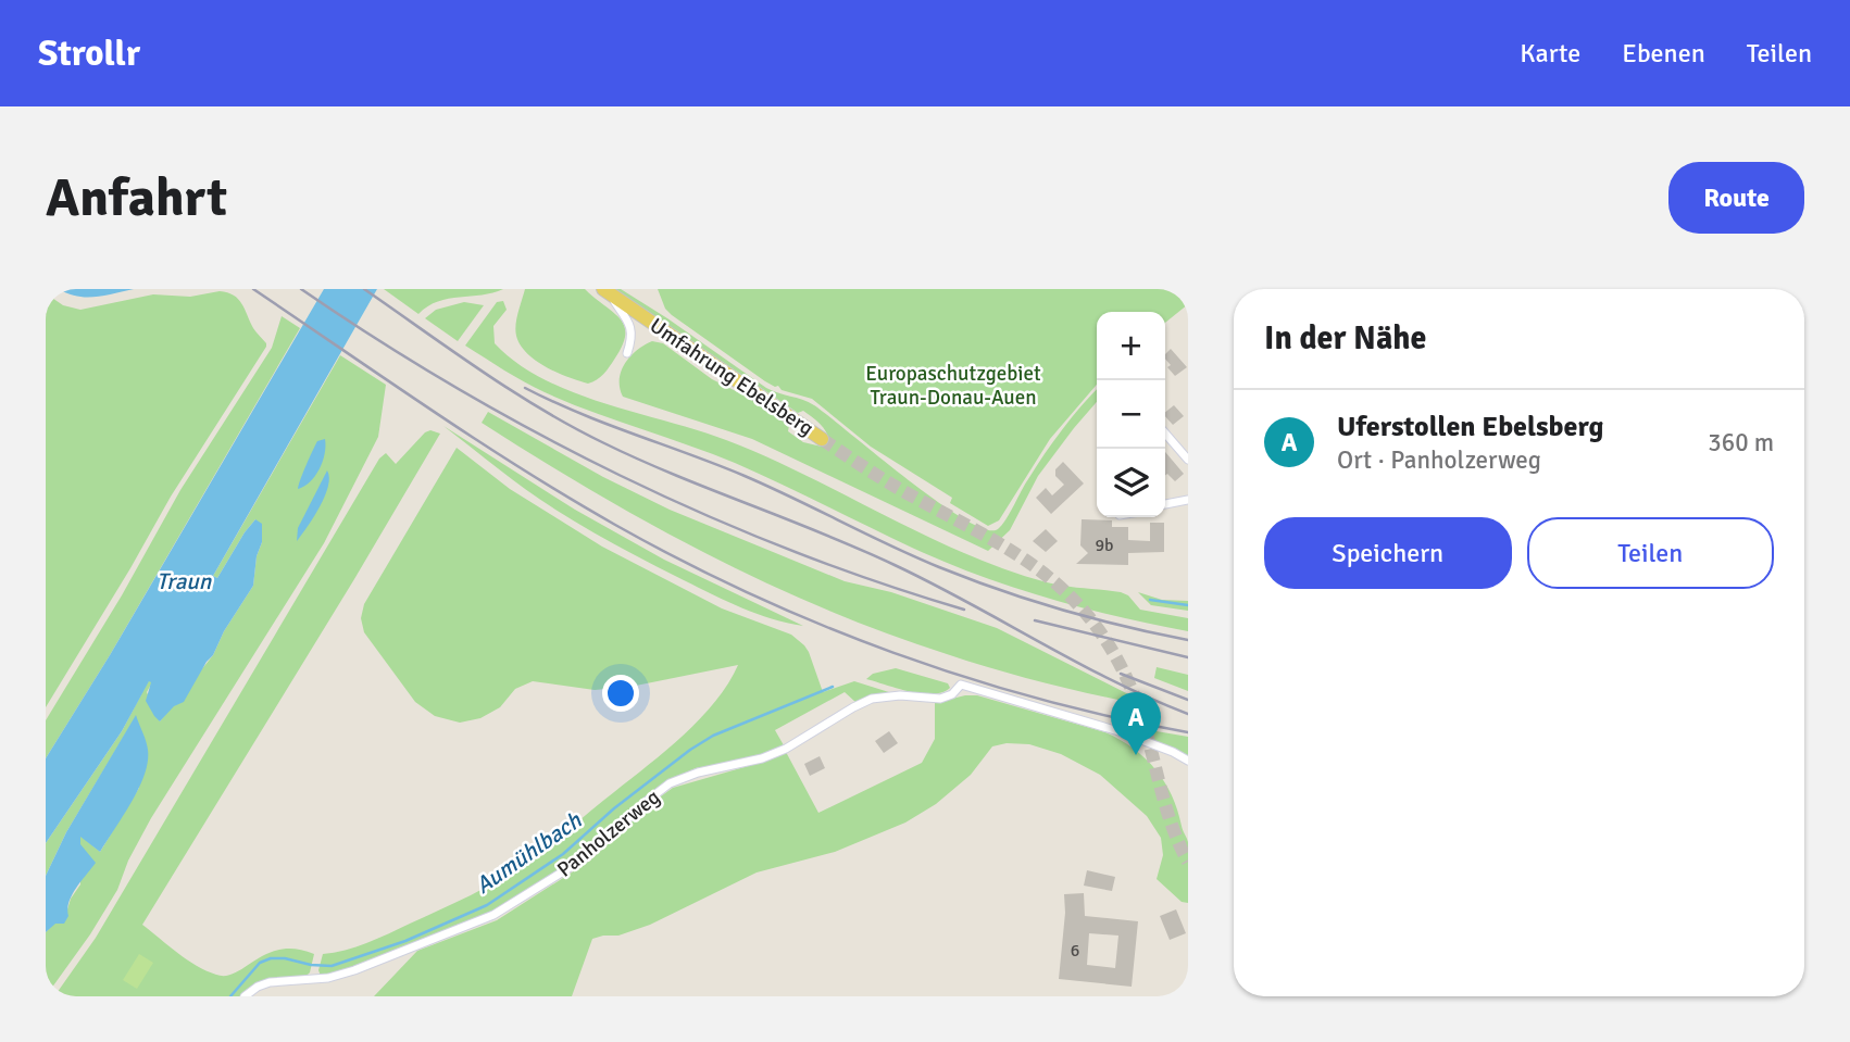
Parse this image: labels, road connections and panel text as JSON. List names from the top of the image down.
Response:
{
  "streets": {
    "main road": ["Umfahrung Ebelsberg"],
    "street": ["Panholzerweg"]
  },
  "water": ["Traun", "Aumühlbach"],
  "parks": ["Europaschutzgebiet Traun-Donau-Auen"],
  "house_numbers": ["9b", "6"],
  "page": {
    "header": "Strollr",
    "nav": ["Karte", "Ebenen", "Teilen"],
    "buttons": [
      "Route",
      ["Speichern", "Teilen"]
    ],
    "title": "Anfahrt",
    "heading": "In der Nähe",
    "map_buttons": ["+", "−"],
    "list": [
      {
        "mark": "A",
        "name": "Uferstollen Ebelsberg",
        "note": "Ort · Panholzerweg",
        "value": "360 m"
      }
    ],
    "pins": "A"
  }
}
